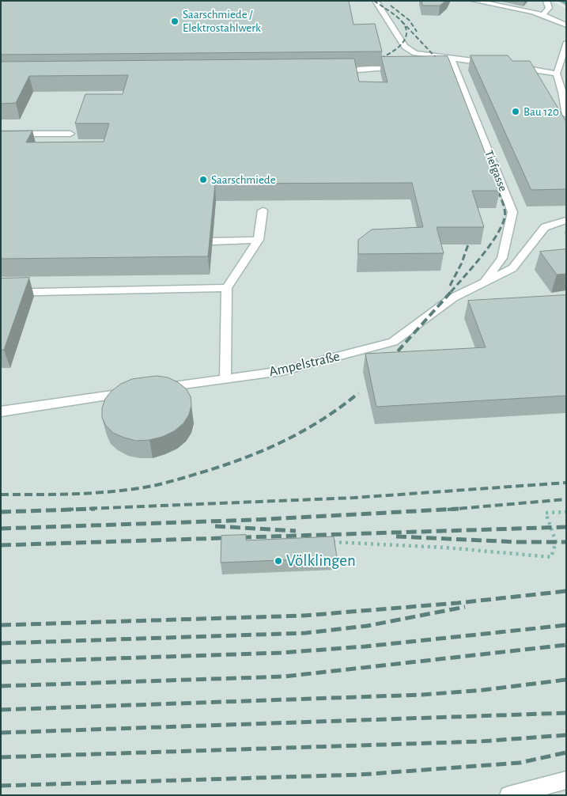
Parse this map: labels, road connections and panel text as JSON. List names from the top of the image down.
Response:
{
  "streets": {
    "lane": ["Tiefgasse", "Ampelstraße"]
  },
  "crossings": [
    ["Tiefgasse", "Ampelstraße"]
  ],
  "places": [
    "Saarschmiede / Elektrostahlwerk",
    "Bau 120",
    "Saarschmiede",
    "Völklingen"
  ]
}
